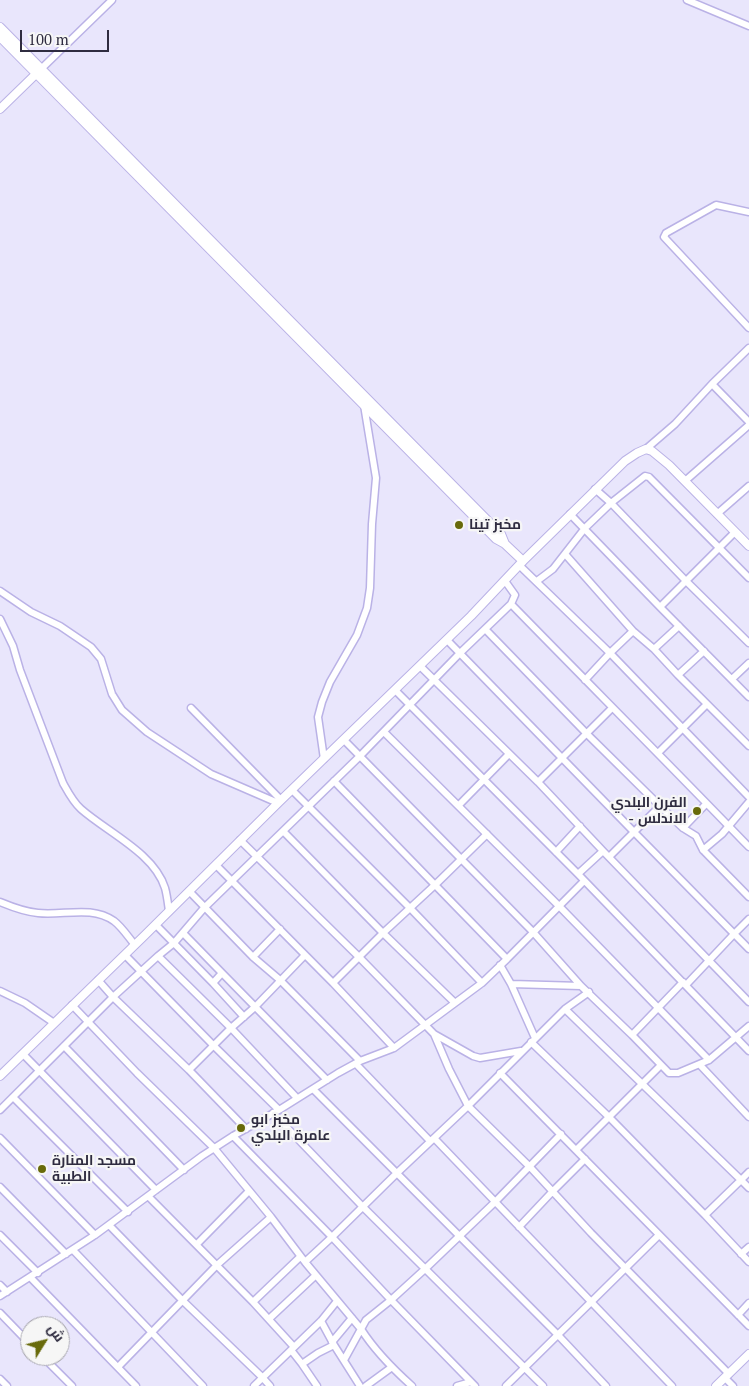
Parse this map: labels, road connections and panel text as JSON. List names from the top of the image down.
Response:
{
  "places": [
    "مخبز تينا",
    "الفرن البلدي - الاندلس",
    "مخبز ابو عامرة البلدي",
    "مسجد المنارة الطبية"
  ],
  "scale_bar": "100 m",
  "north": "top right"
}
